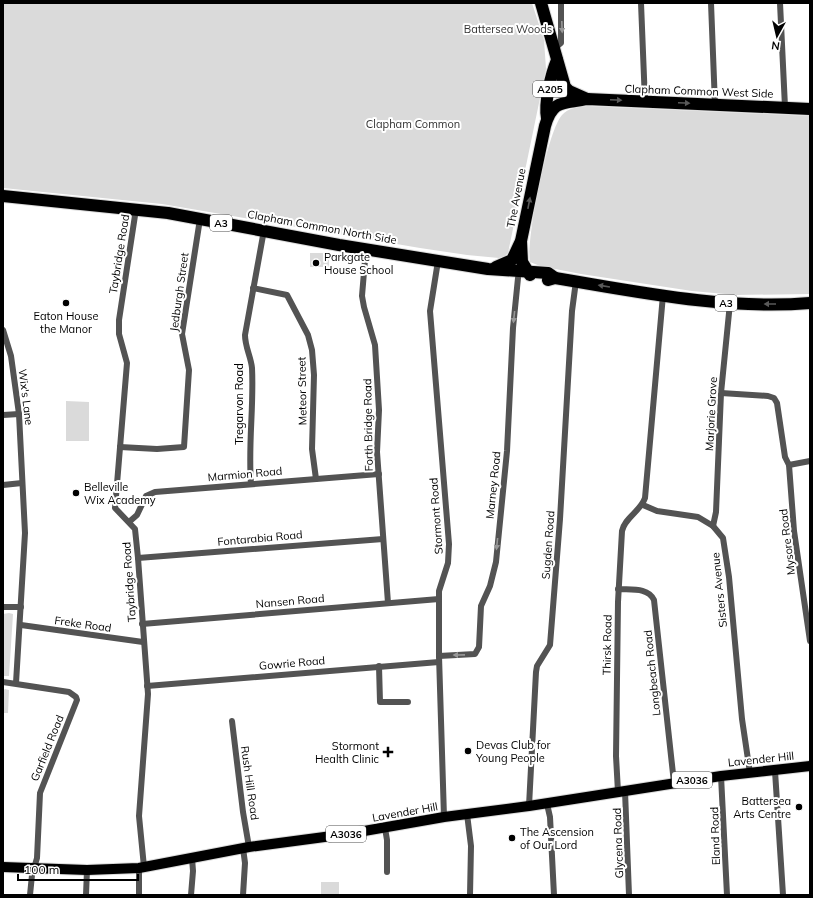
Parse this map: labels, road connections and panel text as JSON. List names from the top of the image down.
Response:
{
  "streets": {
    "highway": [
      "A205",
      "Clapham Common West Side",
      "The Avenue",
      "A3",
      "Clapham Common North Side"
    ],
    "main road": ["Lavender Hill", "A3036"],
    "street": [
      "Taybridge Road",
      "Jedburgh Street",
      "Meteor Street",
      "Wix's Lane",
      "Tregarvon Road",
      "Marjorie Grove",
      "Forth Bridge Road",
      "Marmion Road",
      "Marney Road",
      "Stormont Road",
      "Fontarabia Road",
      "Mysore Road",
      "Sugden Road",
      "Sisters Avenue",
      "Nansen Road",
      "Freke Road",
      "Thirsk Road",
      "Gowrie Road",
      "Longbeach Road",
      "Garfield Road",
      "Rush Hill Road",
      "Eland Road",
      "Glycena Road"
    ]
  },
  "crossings": [
    ["A205", "Clapham Common West Side"],
    ["A205", "The Avenue"],
    ["Clapham Common West Side", "The Avenue"],
    ["The Avenue", "A3"],
    ["The Avenue", "Clapham Common North Side"],
    ["The Avenue", "Marney Road"],
    ["A3", "Clapham Common North Side"],
    ["A3", "Marjorie Grove"],
    ["A3", "Marney Road"],
    ["A3", "Sugden Road"],
    ["Clapham Common North Side", "Taybridge Road"],
    ["Clapham Common North Side", "Jedburgh Street"],
    ["Clapham Common North Side", "Tregarvon Road"],
    ["Clapham Common North Side", "Forth Bridge Road"],
    ["Clapham Common North Side", "Marney Road"],
    ["Clapham Common North Side", "Stormont Road"],
    ["Taybridge Road", "Jedburgh Street"],
    ["Taybridge Road", "Marmion Road"],
    ["Taybridge Road", "Fontarabia Road"],
    ["Taybridge Road", "Nansen Road"],
    ["Taybridge Road", "Freke Road"],
    ["Taybridge Road", "Gowrie Road"],
    ["Taybridge Road", "Lavender Hill"],
    ["Meteor Street", "Tregarvon Road"],
    ["Meteor Street", "Marmion Road"],
    ["Wix's Lane", "Freke Road"],
    ["Wix's Lane", "Garfield Road"],
    ["Tregarvon Road", "Marmion Road"],
    ["Marjorie Grove", "Mysore Road"],
    ["Marjorie Grove", "Sisters Avenue"],
    ["Forth Bridge Road", "Marmion Road"],
    ["Forth Bridge Road", "Fontarabia Road"],
    ["Forth Bridge Road", "Nansen Road"],
    ["Marney Road", "Stormont Road"],
    ["Marney Road", "Gowrie Road"],
    ["Stormont Road", "Nansen Road"],
    ["Stormont Road", "Gowrie Road"],
    ["Stormont Road", "Lavender Hill"],
    ["Sugden Road", "Lavender Hill"],
    ["Sisters Avenue", "Thirsk Road"],
    ["Sisters Avenue", "Lavender Hill"],
    ["Thirsk Road", "Longbeach Road"],
    ["Thirsk Road", "Lavender Hill"],
    ["Thirsk Road", "Glycena Road"],
    ["Longbeach Road", "Lavender Hill"],
    ["Garfield Road", "Lavender Hill"],
    ["Lavender Hill", "Rush Hill Road"],
    ["Lavender Hill", "Eland Road"],
    ["Lavender Hill", "Glycena Road"]
  ],
  "one_way": ["Clapham Common West Side", "The Avenue", "Marney Road"],
  "parks": ["Battersea Woods", "Clapham Common"],
  "places": {
    "other": [
      "Parkgate House School",
      "Eaton House the Manor",
      "Belleville Wix Academy",
      "Devas Club for Young People",
      "Battersea Arts Centre",
      "The Ascension of Our Lord"
    ],
    "health": ["Stormont Health Clinic"]
  },
  "scale_bar": "100 m",
  "north": "bottom"
}
